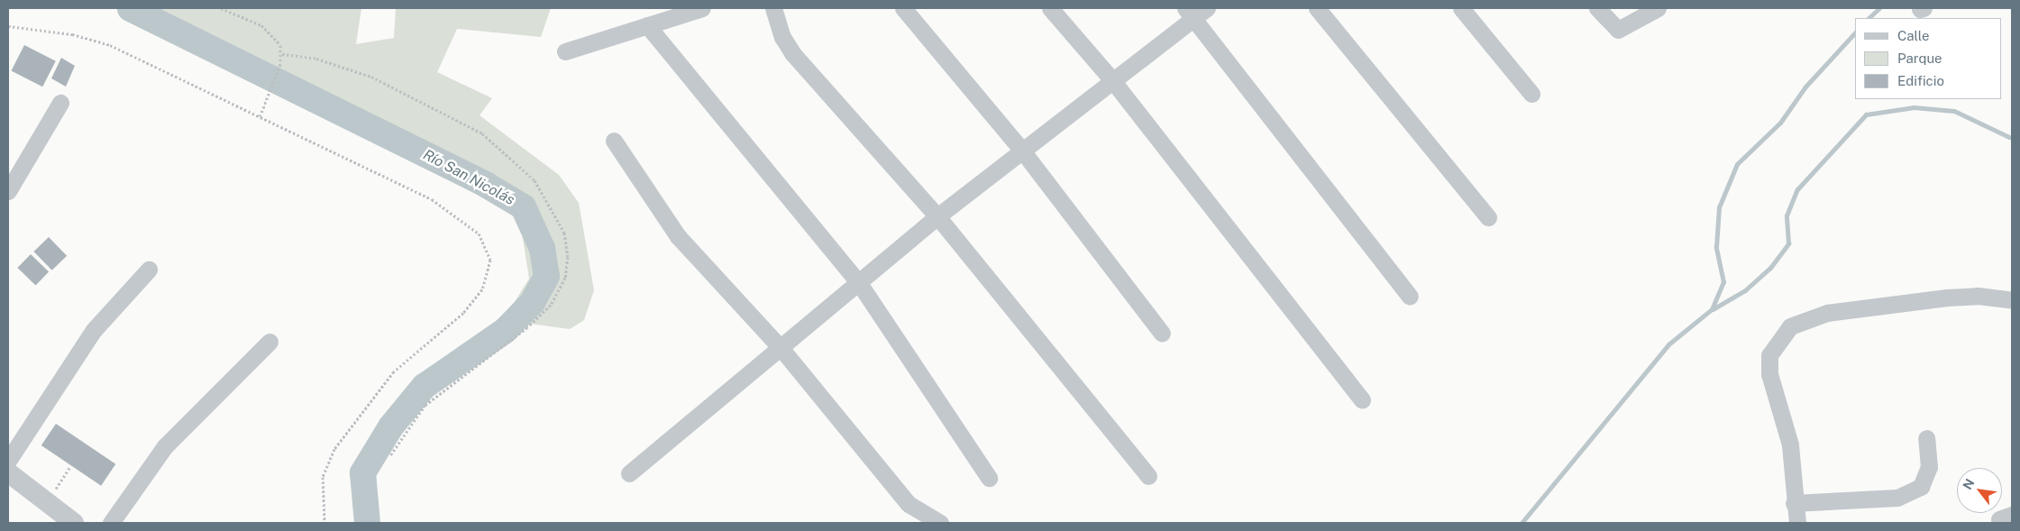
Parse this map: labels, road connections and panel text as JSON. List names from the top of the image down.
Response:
{
  "water": ["Río San Nicolás"],
  "legend": ["Calle", "Parque", "Edificio"],
  "north": "top left"
}
